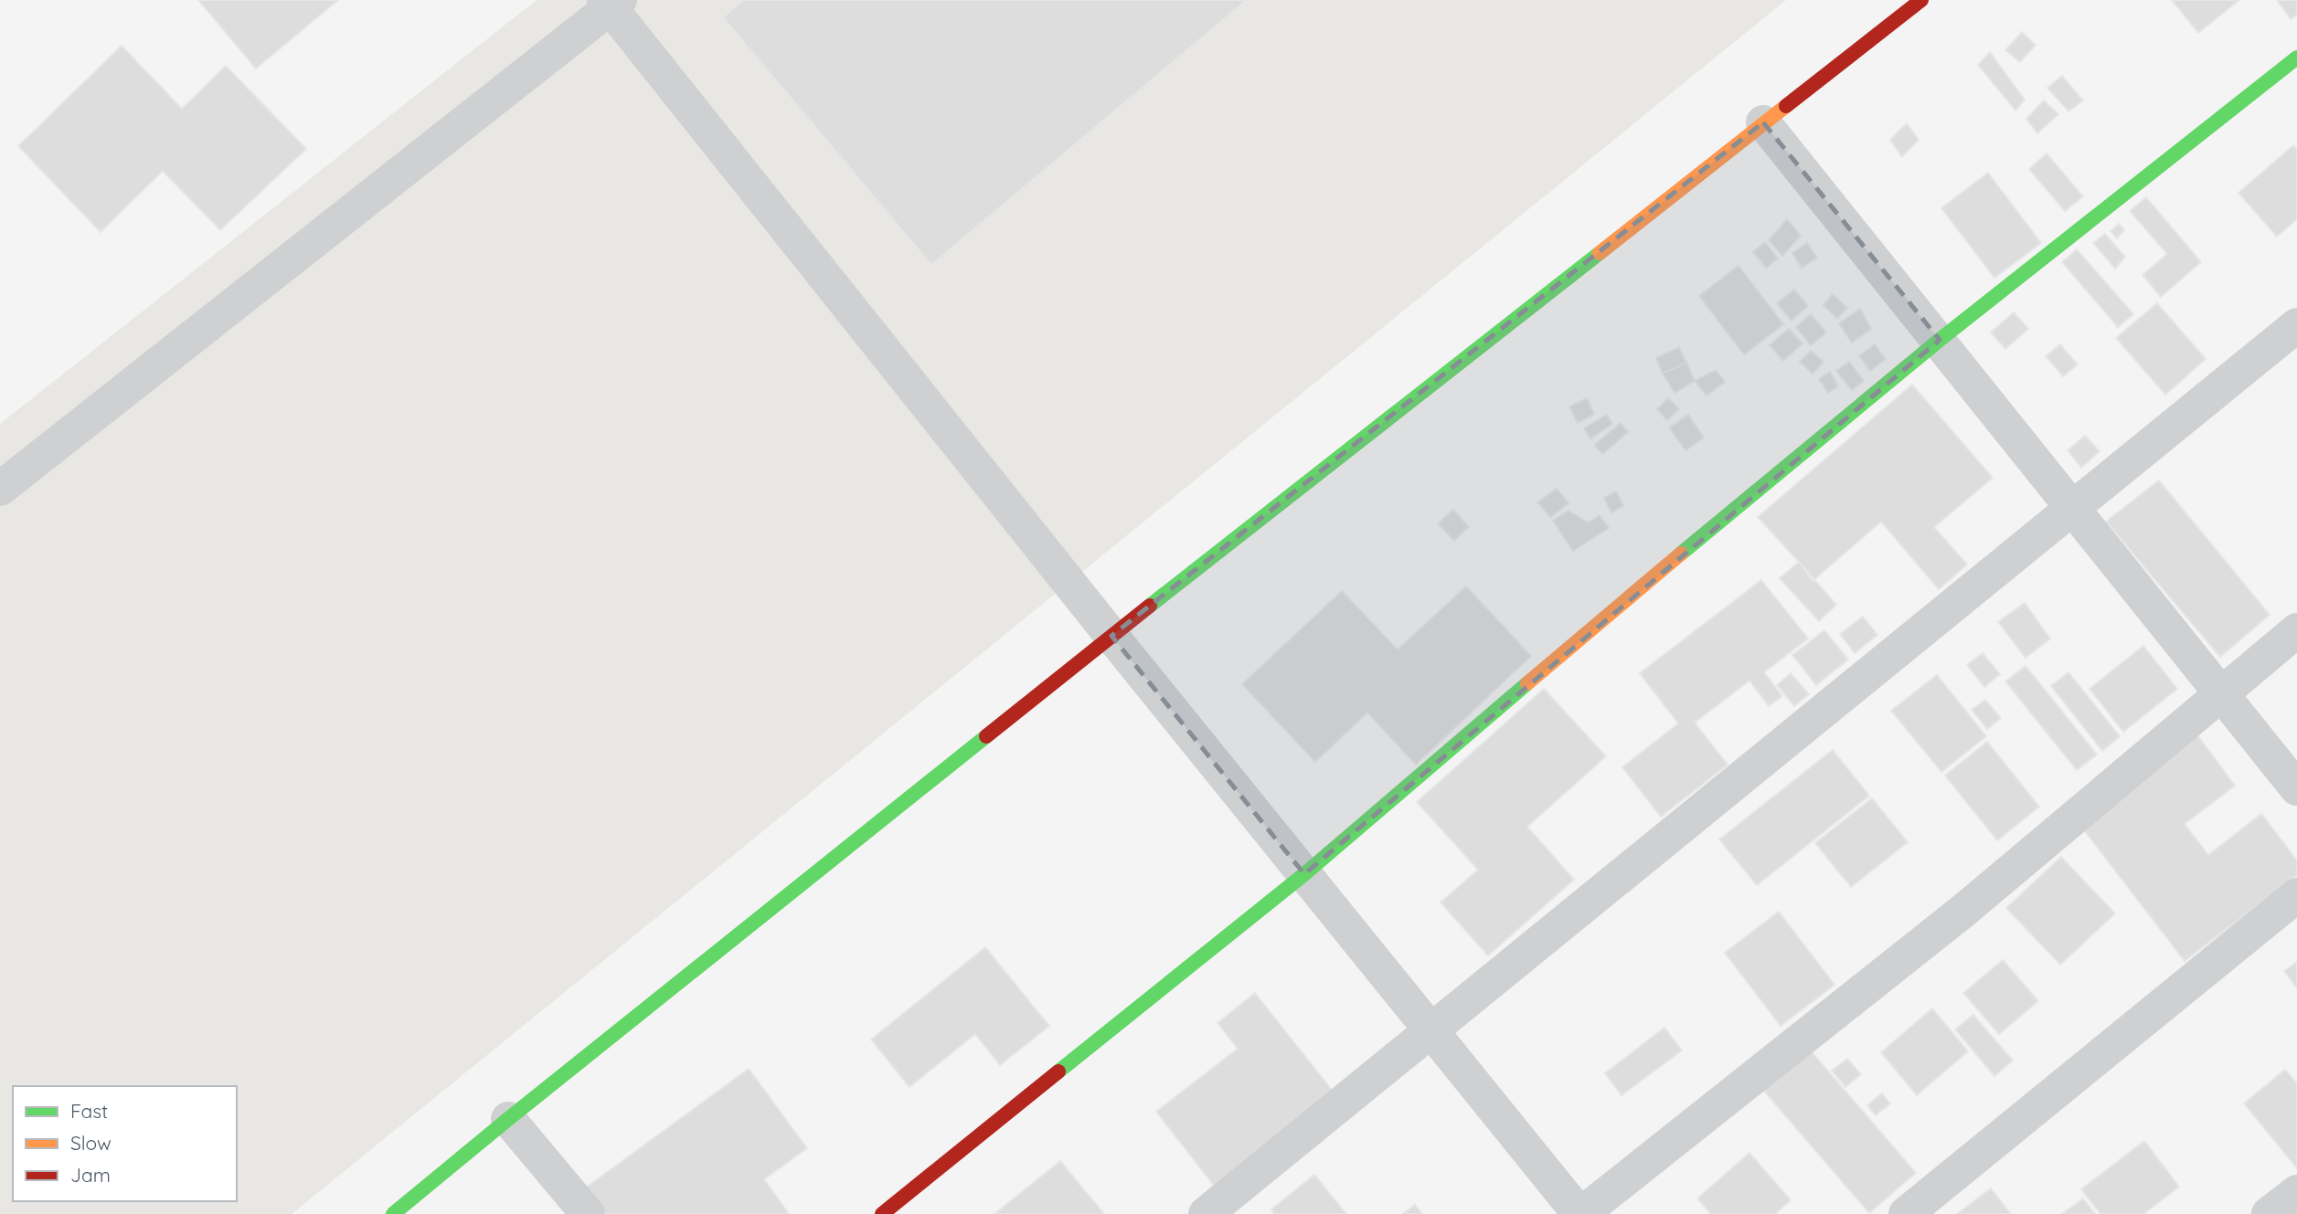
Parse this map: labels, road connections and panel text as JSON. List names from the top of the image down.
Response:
{
  "legend": ["Fast", "Slow", "Jam"]
}
